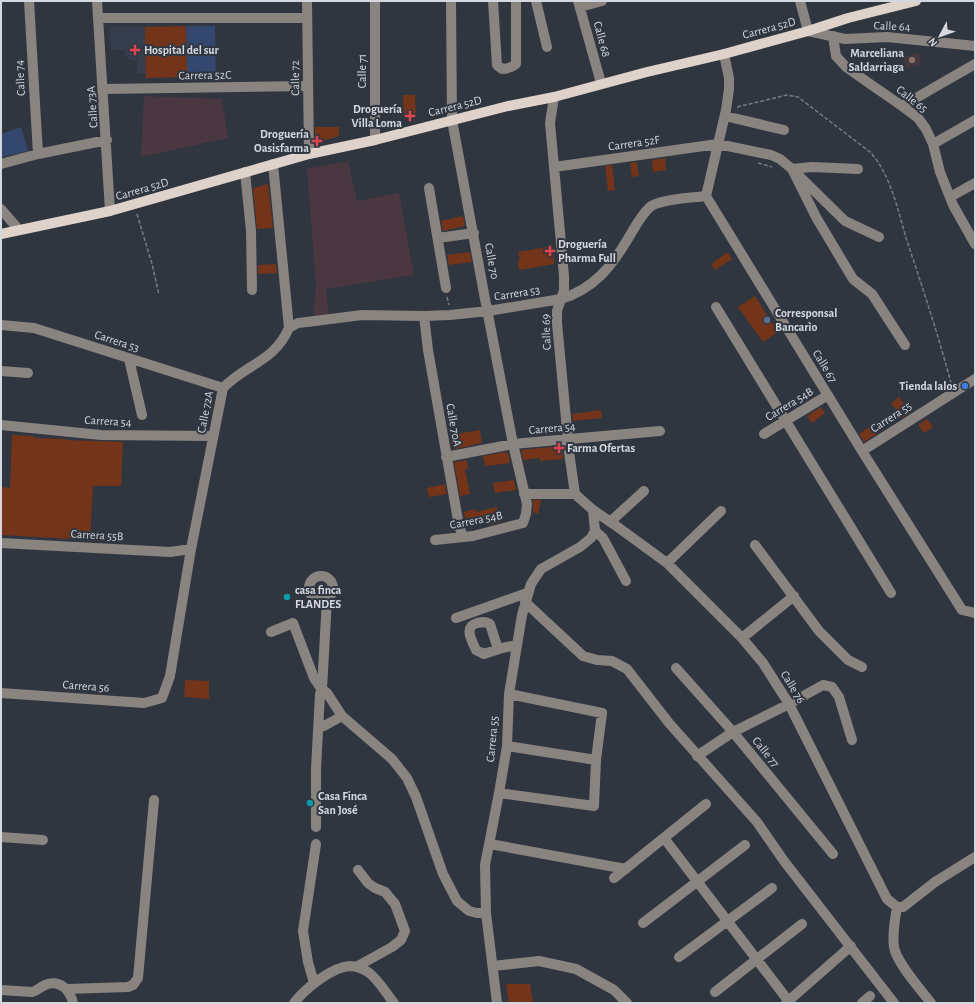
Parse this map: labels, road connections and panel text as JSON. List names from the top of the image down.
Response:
{
  "streets": {
    "main road": ["Carrera 52D"],
    "street": [
      "Calle 64",
      "Calle 68",
      "Calle 71",
      "Carrera 52C",
      "Calle 74",
      "Calle 72",
      "Calle 65",
      "Calle 73A",
      "Carrera 52F",
      "Calle 70",
      "Carrera 53",
      "Calle 69",
      "Calle 67",
      "Carrera 54B",
      "Calle 72A",
      "Carrera 55",
      "Carrera 54",
      "Calle 70A",
      "Carrera 55B",
      "Carrera 56",
      "Calle 76",
      "Calle 77"
    ]
  },
  "crossings": [
    ["Calle 64", "Carrera 52D"],
    ["Calle 64", "Calle 65"],
    ["Carrera 52D", "Calle 68"],
    ["Carrera 52D", "Calle 71"],
    ["Carrera 52D", "Calle 72"],
    ["Carrera 52D", "Calle 73A"],
    ["Carrera 52D", "Calle 70"],
    ["Carrera 52D", "Calle 69"],
    ["Carrera 52C", "Calle 72"],
    ["Carrera 52C", "Calle 73A"],
    ["Carrera 52F", "Calle 69"],
    ["Calle 70", "Carrera 53"],
    ["Calle 70", "Carrera 54B"],
    ["Calle 70", "Carrera 54"],
    ["Carrera 53", "Calle 69"],
    ["Carrera 53", "Calle 67"],
    ["Carrera 53", "Calle 72A"],
    ["Carrera 53", "Calle 70A"],
    ["Calle 69", "Carrera 54"],
    ["Calle 69", "Calle 76"],
    ["Calle 67", "Carrera 54B"],
    ["Calle 67", "Carrera 55"],
    ["Carrera 54B", "Calle 70A"],
    ["Calle 72A", "Carrera 54"],
    ["Calle 72A", "Carrera 55B"],
    ["Calle 72A", "Carrera 56"],
    ["Carrera 54", "Calle 70A"]
  ],
  "places": {
    "health": [
      "Hospital del sur",
      "Droguería Villa Loma",
      "Droguería Oasisfarma",
      "Droguería Pharma Full",
      "Farma Ofertas"
    ],
    "other": [
      "Marceliana Saldarriaga",
      "Corresponsal Bancarìo",
      "Tienda lalos",
      "casa finca FLANDES",
      "Casa Finca San José"
    ]
  },
  "north": "bottom left"
}
